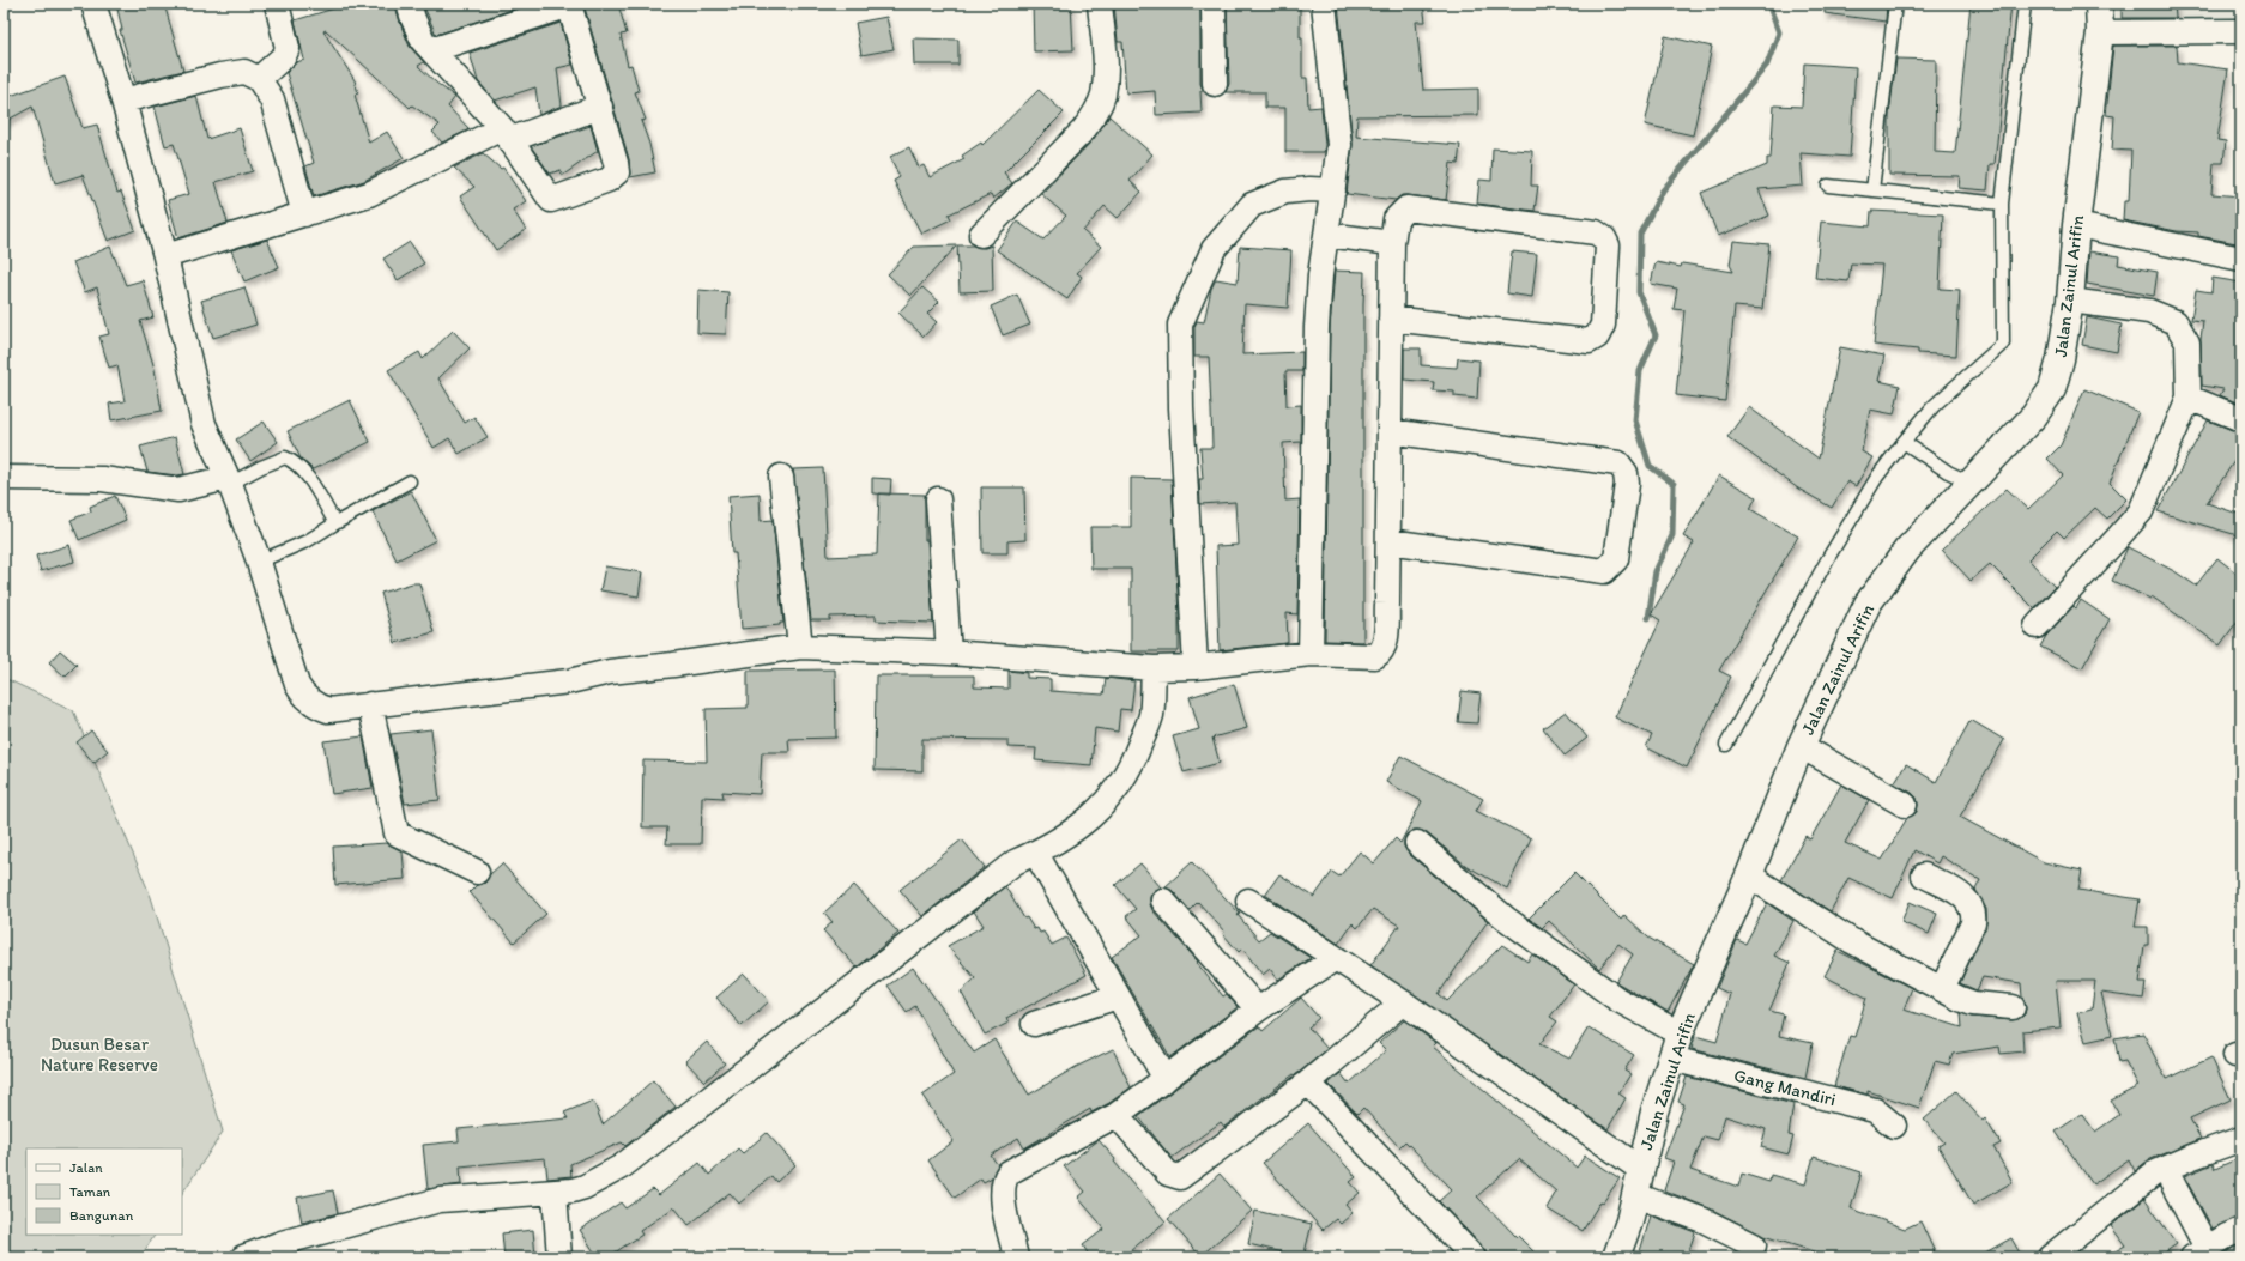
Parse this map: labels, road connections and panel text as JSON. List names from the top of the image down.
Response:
{
  "streets": {
    "street": ["Jalan Zainul Arifin", "Gang Mandiri"]
  },
  "crossings": [
    ["Jalan Zainul Arifin", "Gang Mandiri"]
  ],
  "parks": ["Dusun Besar Nature Reserve"],
  "legend": ["Jalan", "Taman", "Bangunan"]
}
